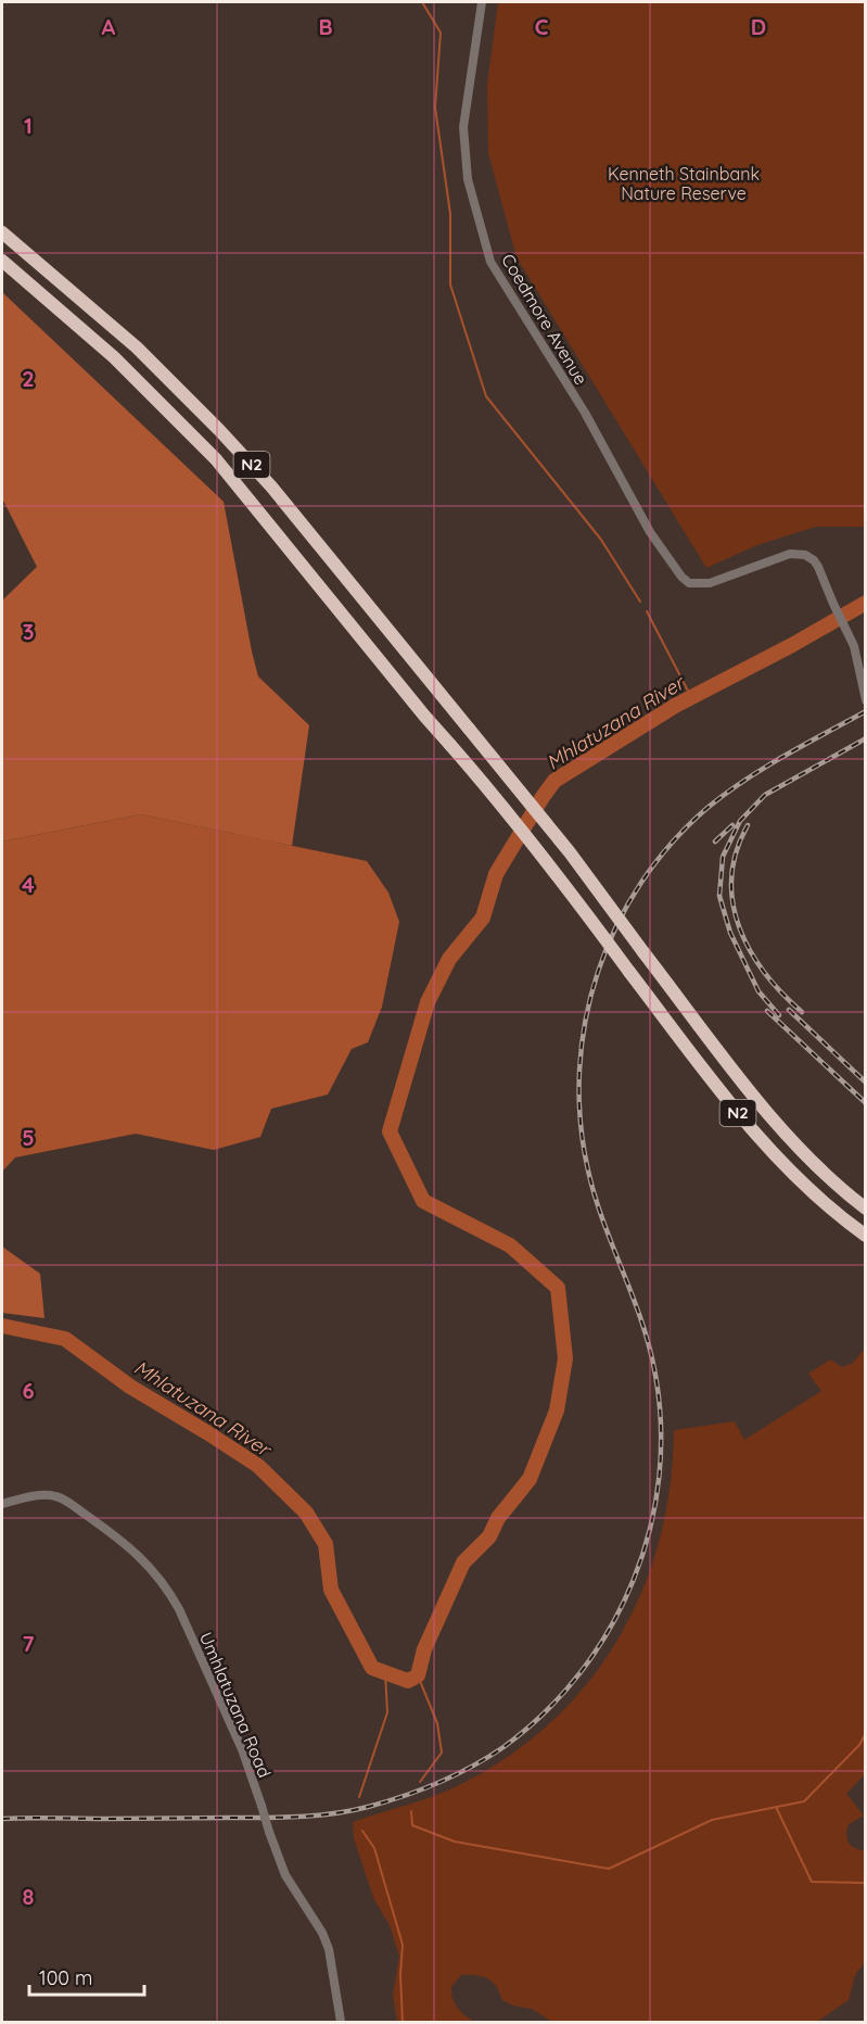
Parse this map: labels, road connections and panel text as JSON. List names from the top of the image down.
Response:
{
  "streets": {
    "highway": ["N2"],
    "street": ["Coedmore Avenue", "Umhlatuzana Road"]
  },
  "water": ["Mhlatuzana River"],
  "parks": ["Kenneth Stainbank Nature Reserve"],
  "scale_bar": "100 m",
  "grid": {
    "columns": [
      "A",
      "B",
      "C",
      "D"
    ],
    "rows": [
      "1",
      "2",
      "3",
      "4",
      "5",
      "6",
      "7",
      "8"
    ]
  }
}
